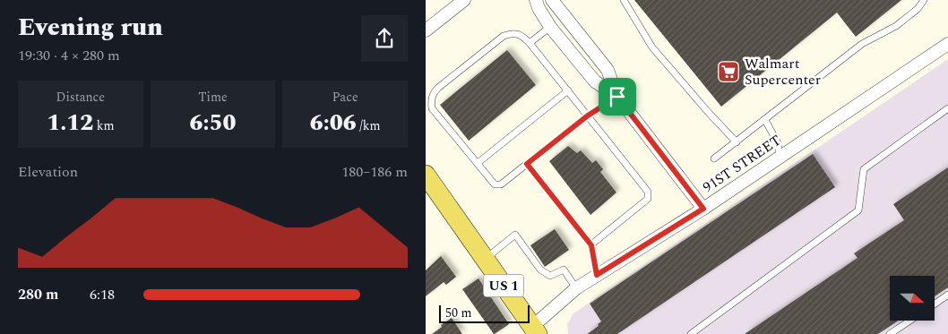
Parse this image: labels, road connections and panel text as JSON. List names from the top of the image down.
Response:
{
  "streets": {
    "main road": ["US 1"],
    "street": ["91ST STREET"]
  },
  "crossings": [
    ["91ST STREET", "US 1"]
  ],
  "places": {
    "supermarket": ["Walmart Supercenter"]
  },
  "scale_bar": "50 m",
  "north": "right",
  "page": {
    "heading": ["Evening run", "19:30 · 4 × 280 m"],
    "stats": [
      ["Distance", "1.12 km"],
      ["Time", "6:50"],
      ["Pace", "6:06 /km"]
    ],
    "chart": ["Elevation", "180–186 m"],
    "list": [
      {
        "name": "280 m",
        "note": "6:18"
      }
    ],
    "scale": "50 m"
  }
}
